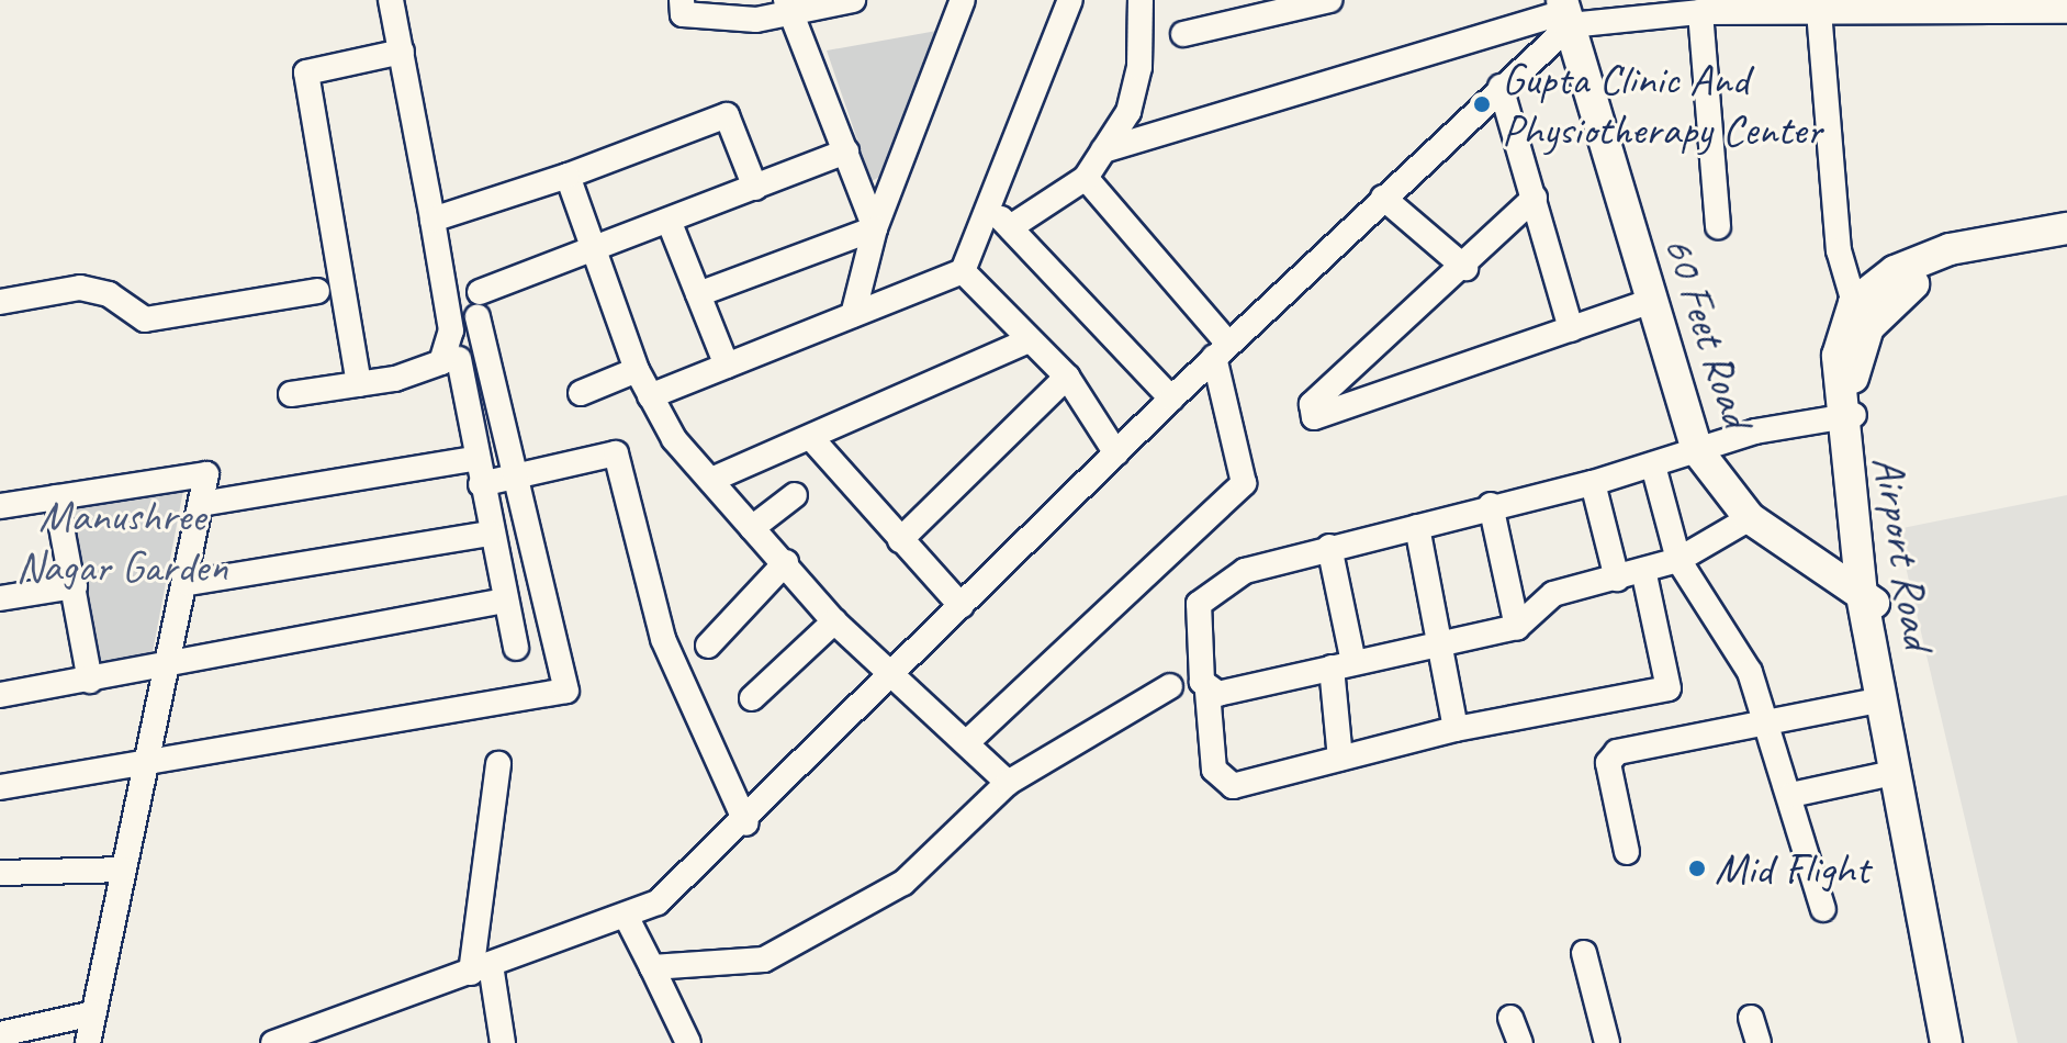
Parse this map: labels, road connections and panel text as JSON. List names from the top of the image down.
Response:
{
  "streets": {
    "main road": ["60 Feet Road", "Airport Road"]
  },
  "crossings": [
    ["60 Feet Road", "Airport Road"]
  ],
  "parks": ["Manushree Nagar Garden"],
  "places": ["Gupta Clinic And Physiotherapy Center", "Mid Flight"]
}
